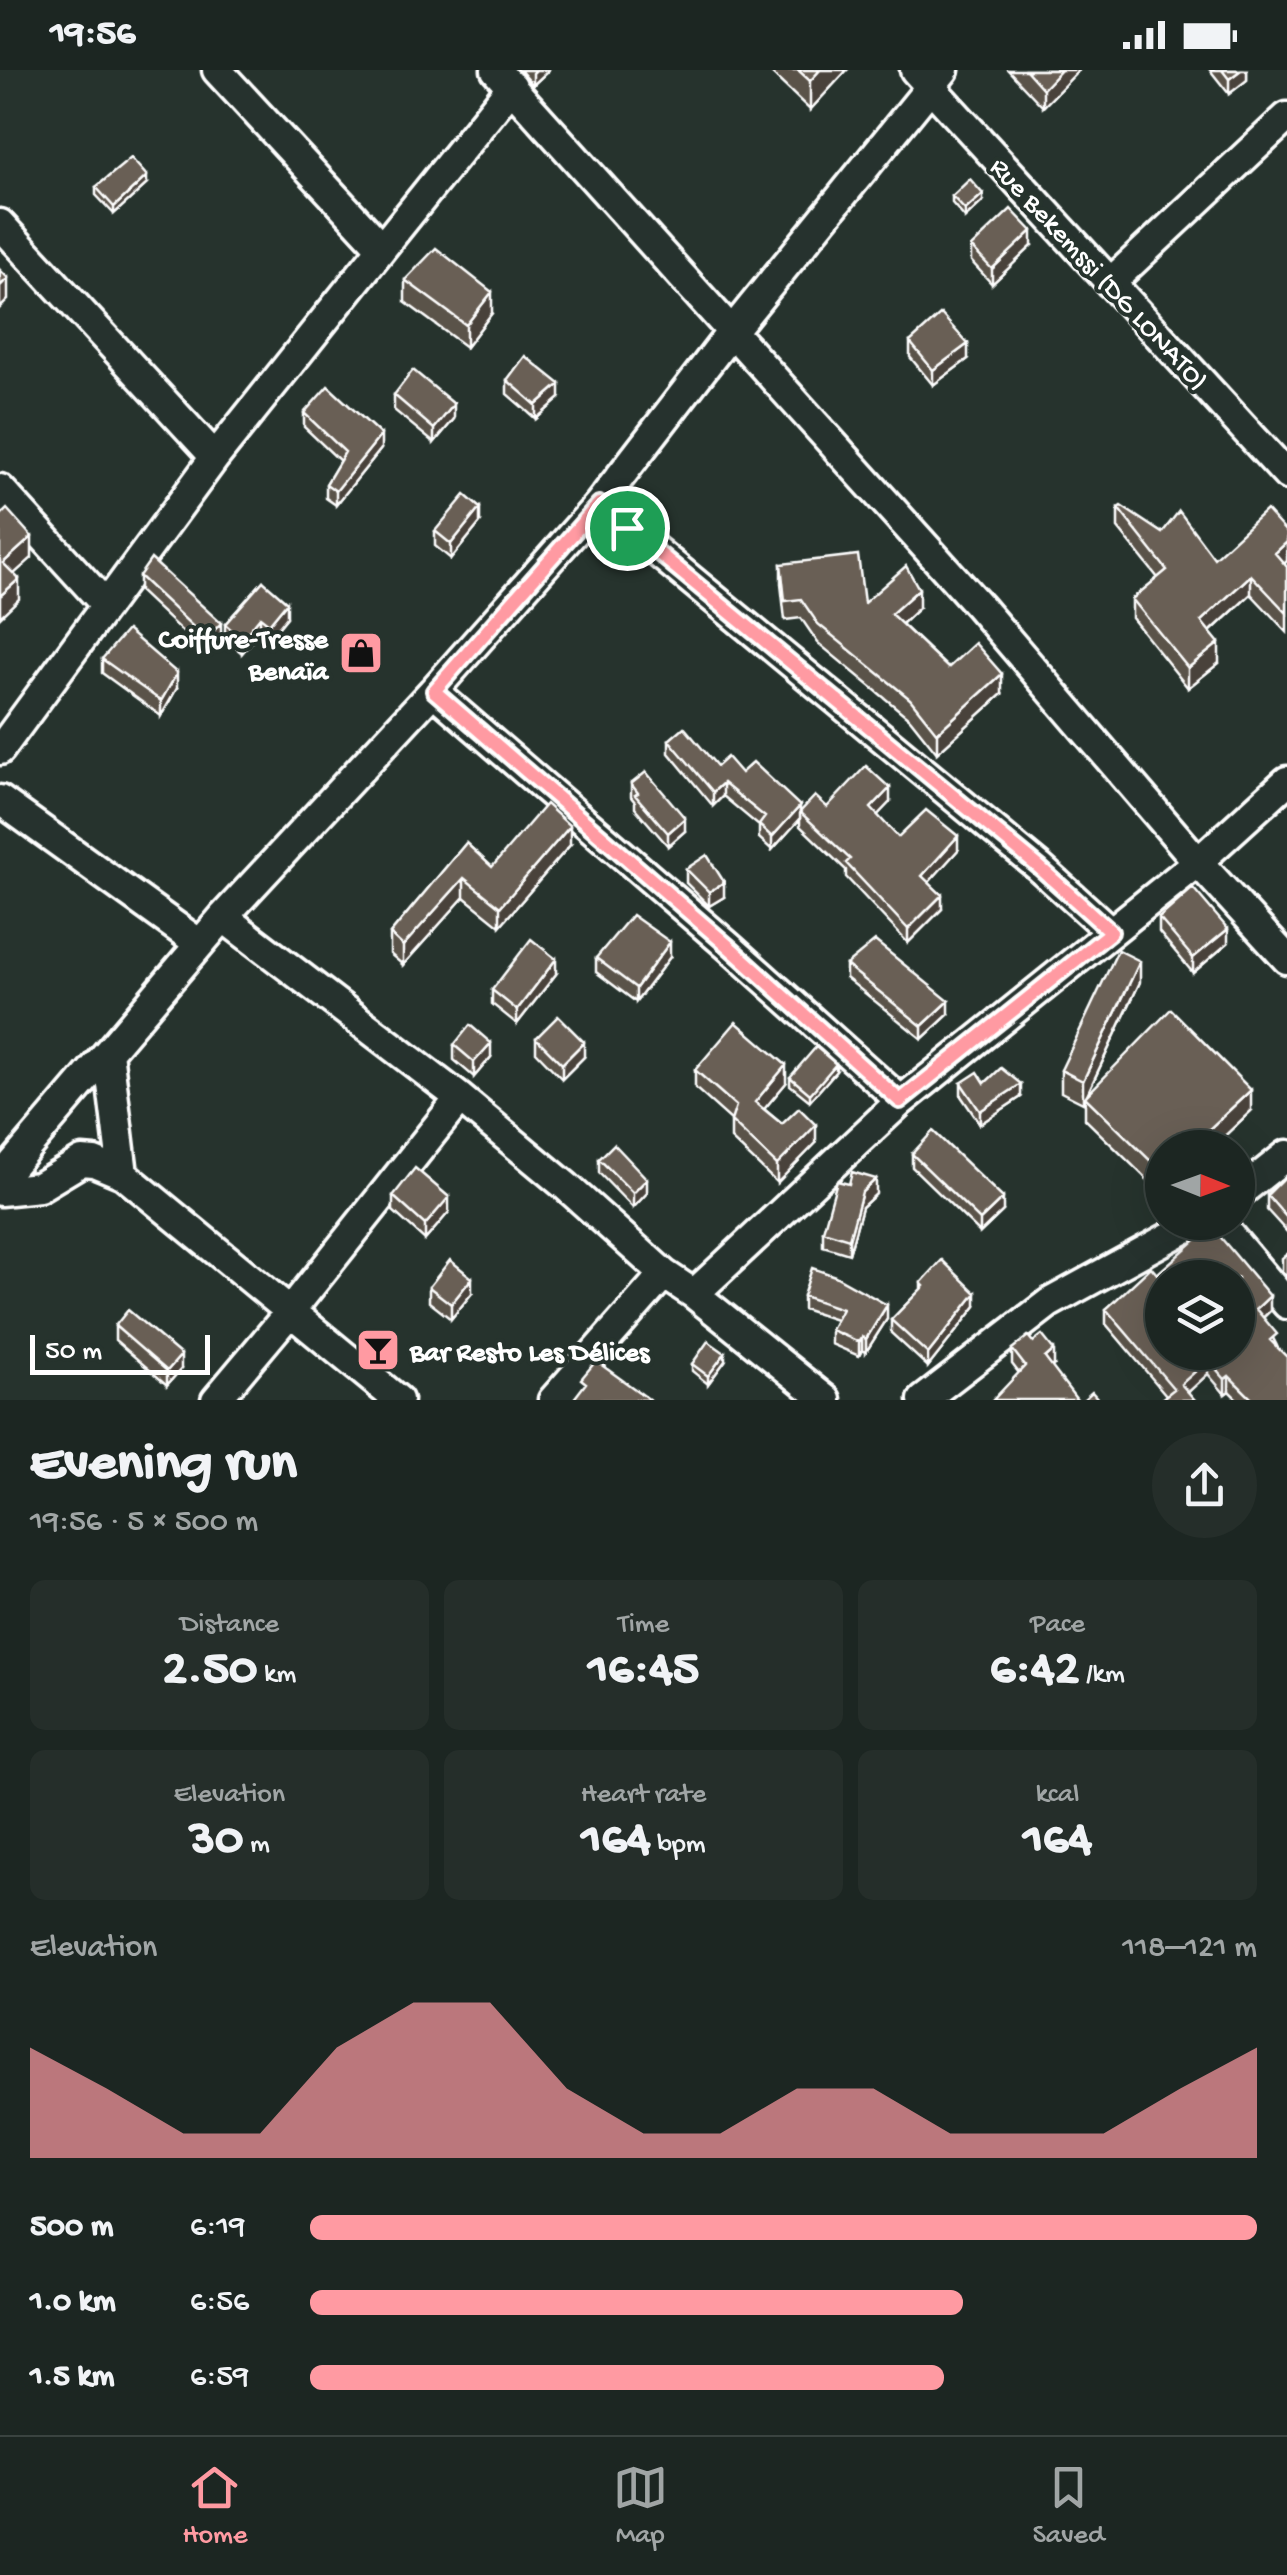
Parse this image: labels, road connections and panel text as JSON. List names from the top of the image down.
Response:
{
  "streets": {
    "street": ["Rue Bekemssi (DG LONATO)"]
  },
  "places": {
    "shop": ["Coiffure-Tresse Benaïa"],
    "bar": ["Bar Resto Les Délices"]
  },
  "scale_bar": "50 m",
  "north": "right",
  "page": {
    "status": "19:56",
    "scale": "50 m",
    "heading": ["Evening run", "19:56 · 5 × 500 m"],
    "stats": [
      ["Distance", "2.50 km"],
      ["Time", "16:45"],
      ["Pace", "6:42 /km"],
      ["Elevation", "30 m"],
      ["Heart rate", "164 bpm"],
      ["kcal", "164"]
    ],
    "chart": ["Elevation", "118–121 m"],
    "list": [
      {
        "name": "500 m",
        "note": "6:19"
      },
      {
        "name": "1.0 km",
        "note": "6:56"
      },
      {
        "name": "1.5 km",
        "note": "6:59"
      }
    ],
    "tabs": ["Home", "Map", "Saved"]
  }
}
